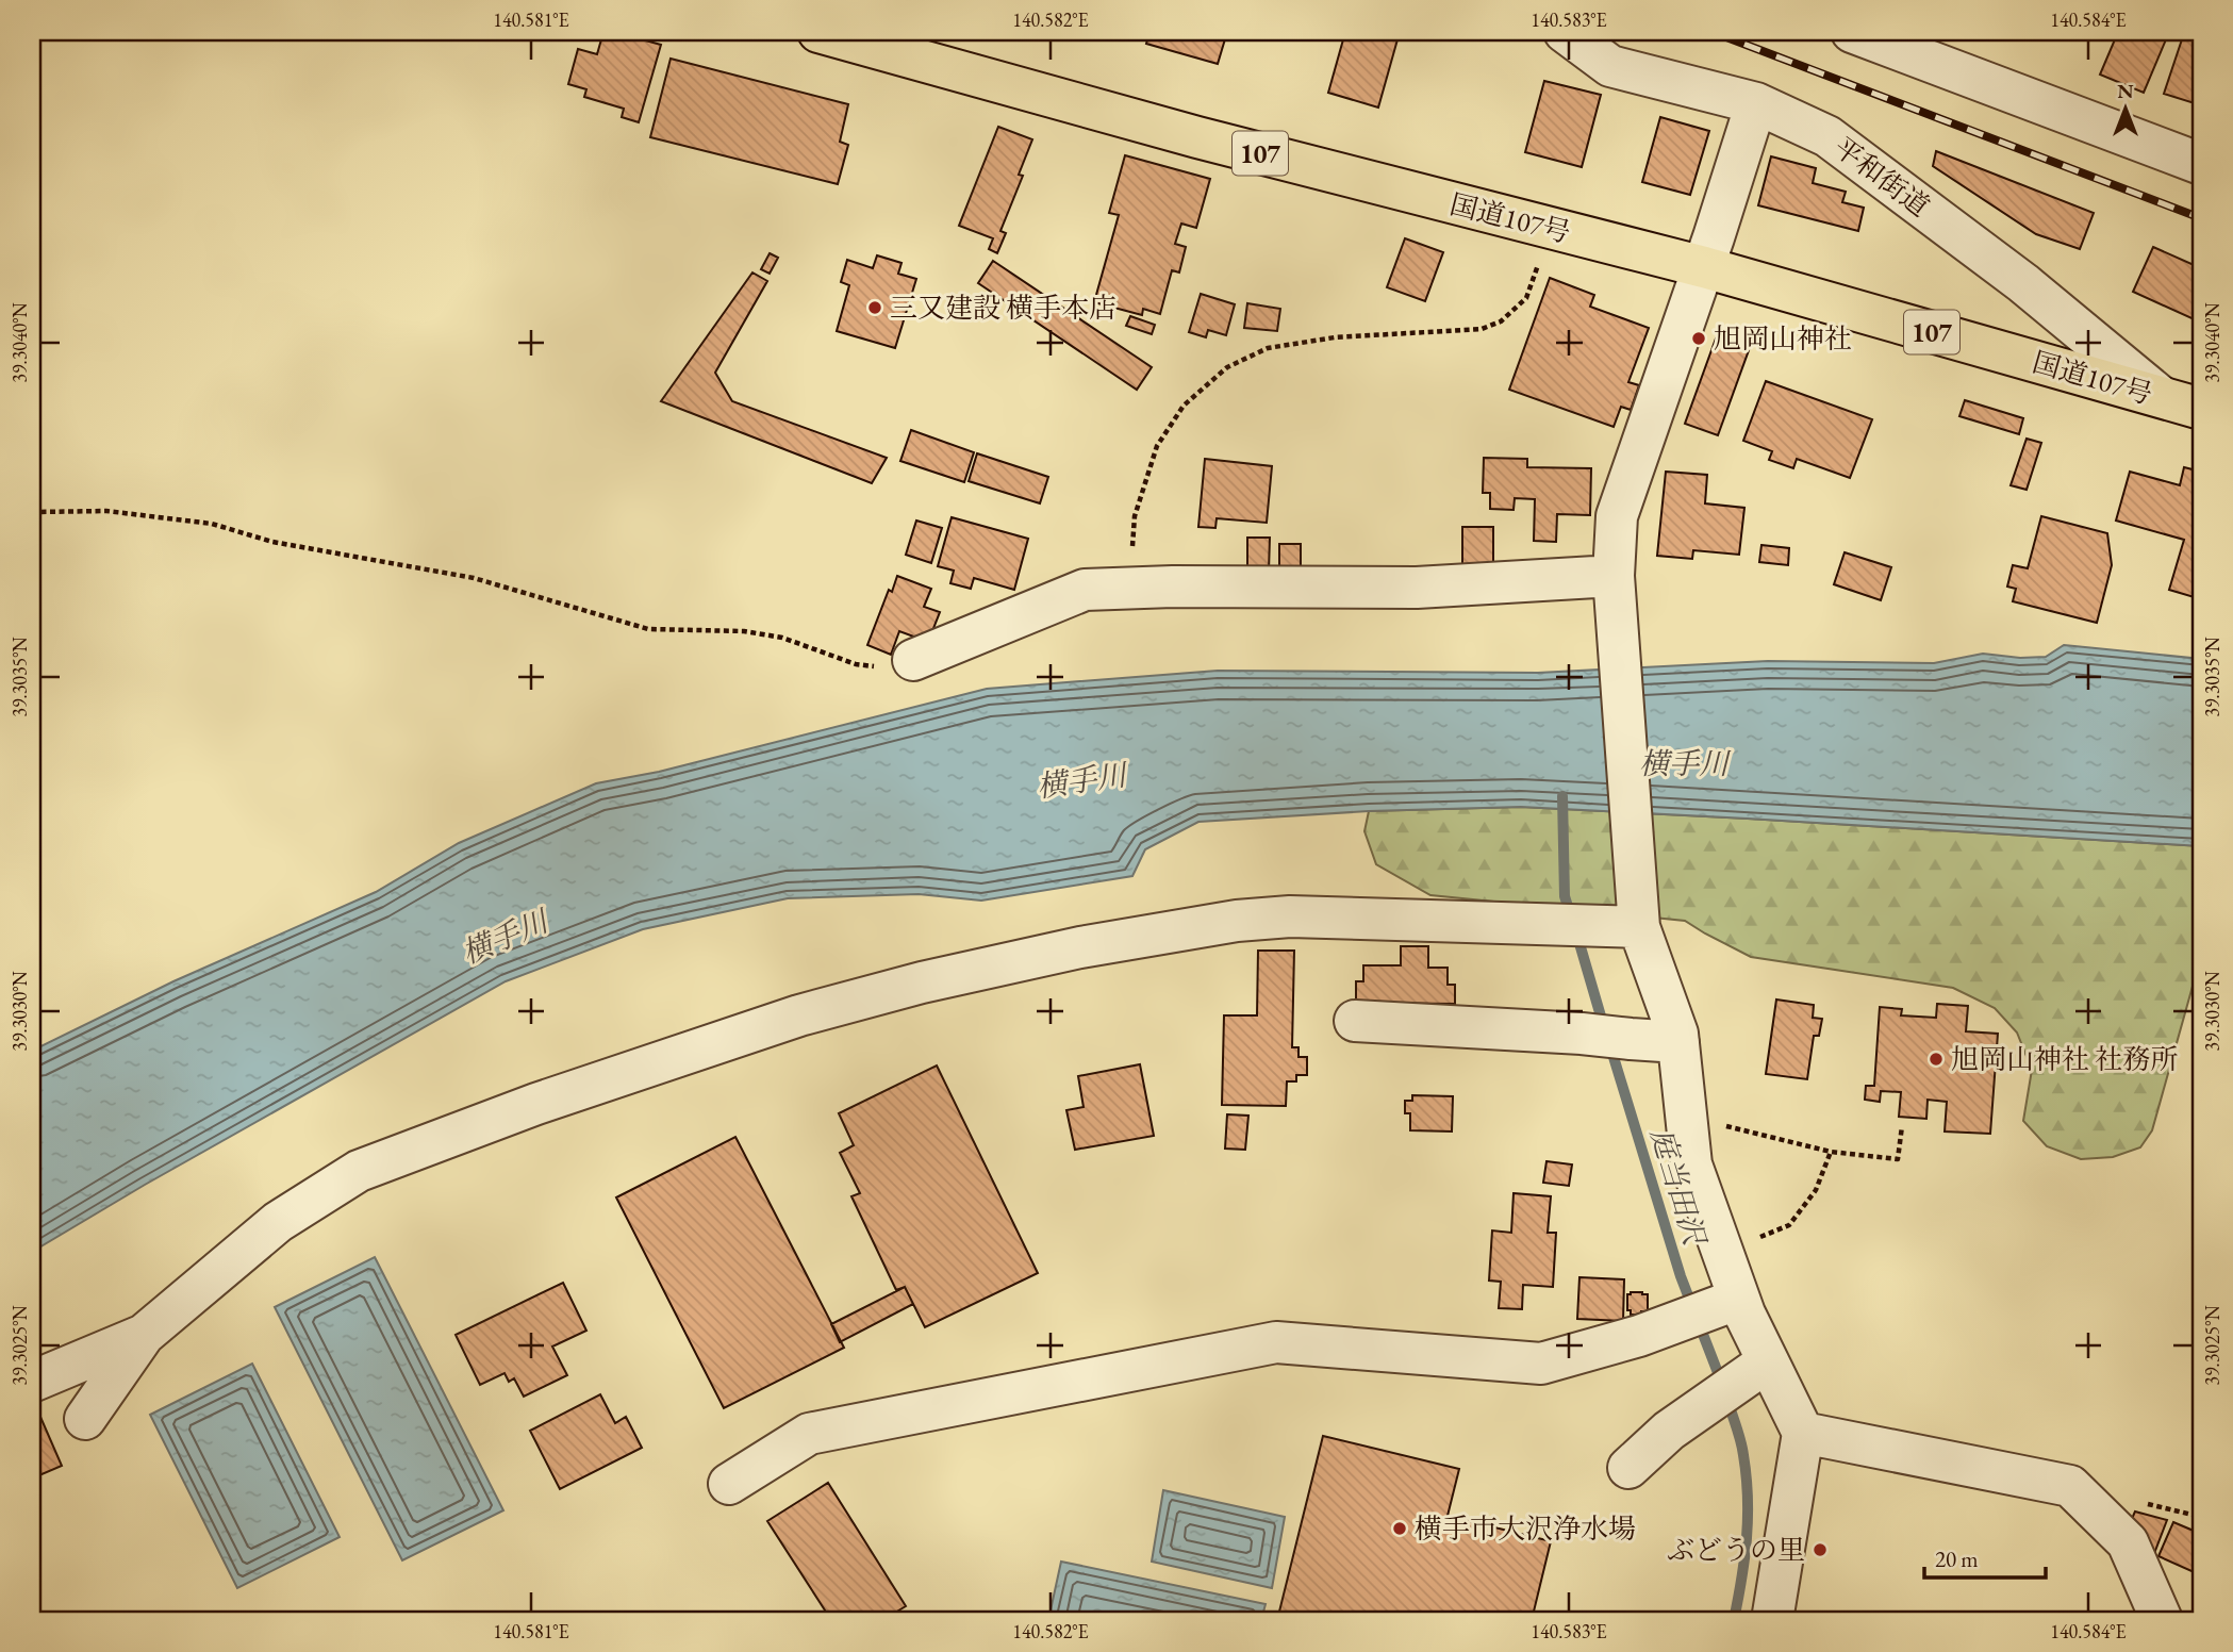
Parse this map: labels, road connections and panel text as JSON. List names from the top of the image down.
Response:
{
  "streets": {
    "highway": ["107", "国道107号"],
    "street": ["平和街道"]
  },
  "crossings": [
    ["平和街道", "国道107号"]
  ],
  "water": ["横手川", "庭当田沢"],
  "places": [
    "三又建設 横手本店",
    "旭岡山神社",
    "旭岡山神社 社務所",
    "横手市大沢浄水場",
    "ぶどうの里"
  ],
  "scale_bar": "20 m",
  "north": "top",
  "coordinates": [
    "140.581°E",
    "140.582°E",
    "140.583°E",
    "140.584°E",
    "39.3040°N",
    "39.3035°N",
    "39.3030°N",
    "39.3025°N"
  ]
}
